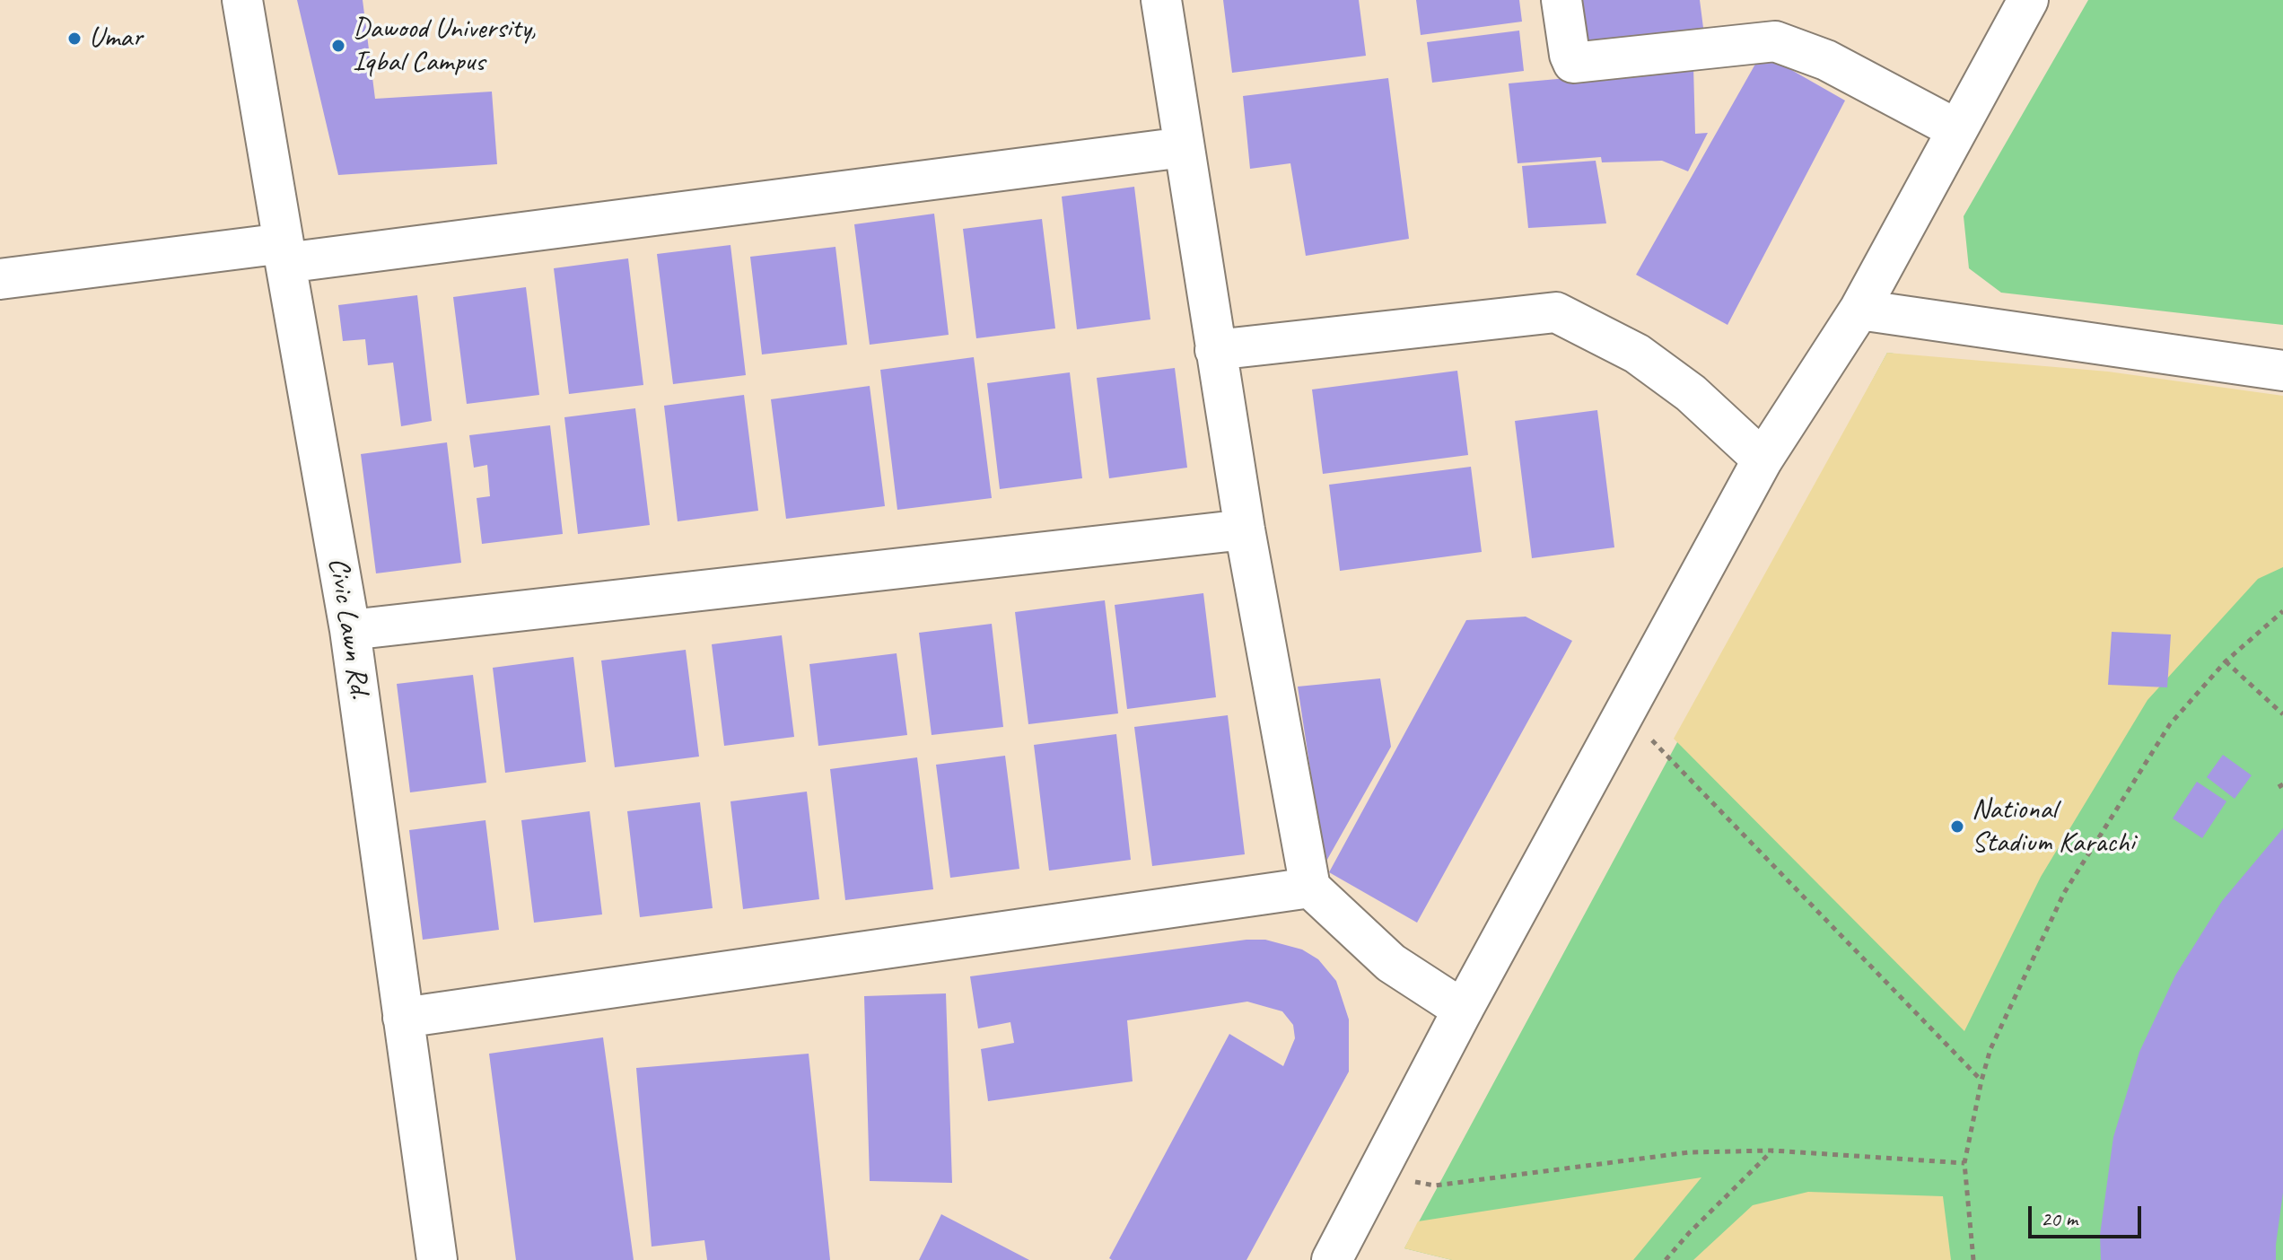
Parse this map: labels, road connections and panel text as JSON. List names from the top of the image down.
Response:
{
  "streets": {
    "street": ["Civic Lawn Rd."]
  },
  "places": ["Umar", "Dawood University, Iqbal Campus", "National Stadium Karachi"],
  "scale_bar": "20 m"
}
